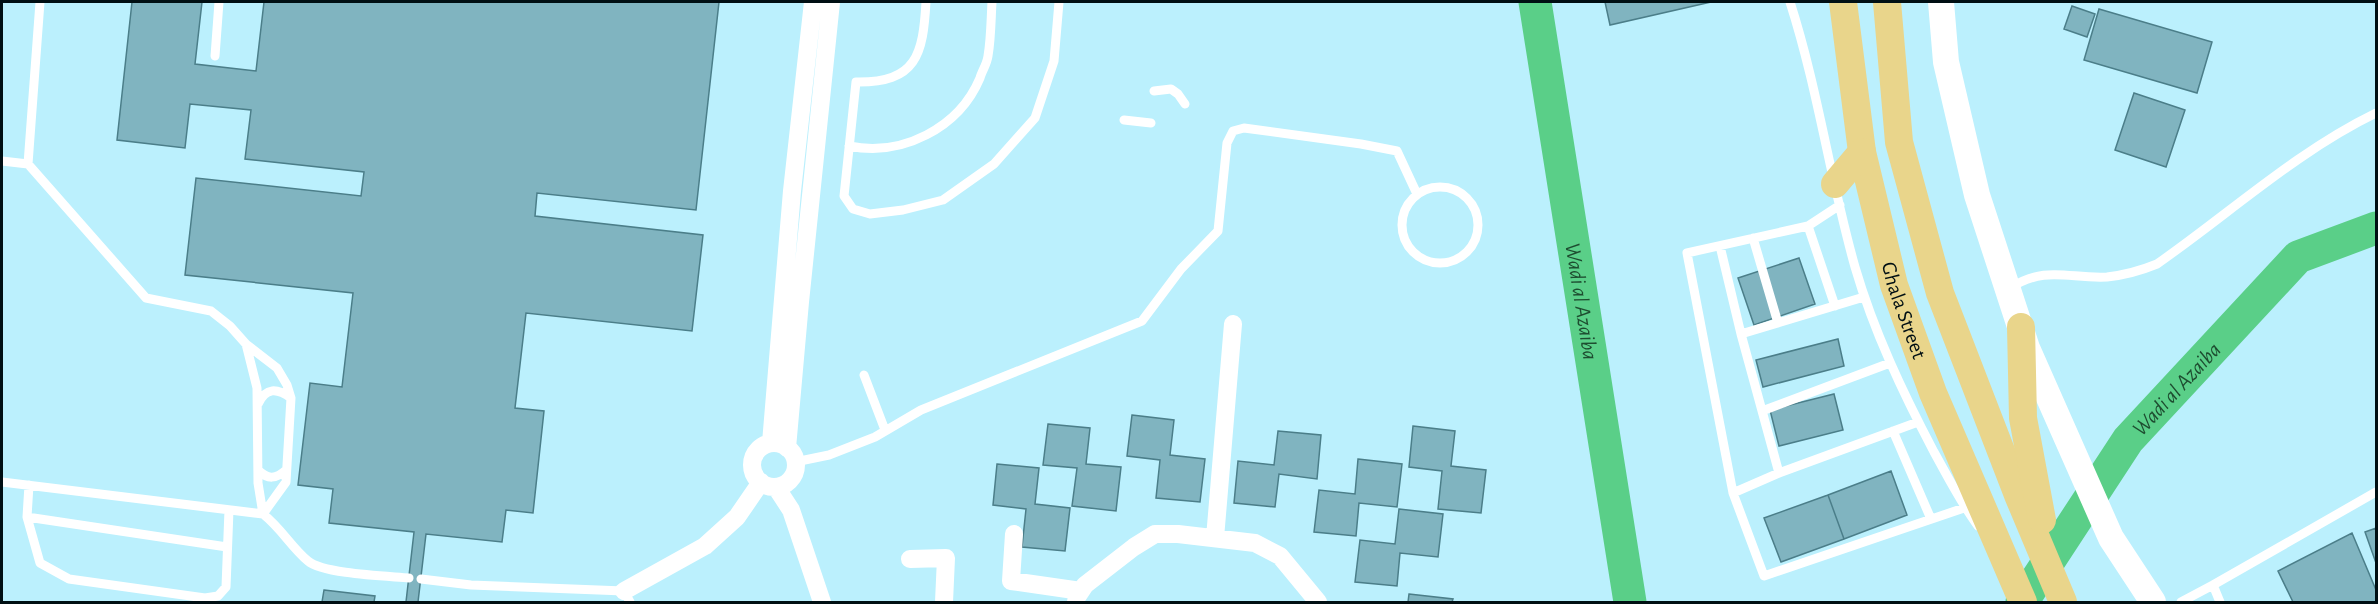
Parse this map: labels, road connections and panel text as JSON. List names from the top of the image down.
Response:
{
  "streets": {
    "main road": ["Ghala Street"]
  },
  "water": ["Wadi al Azaiba"]
}
